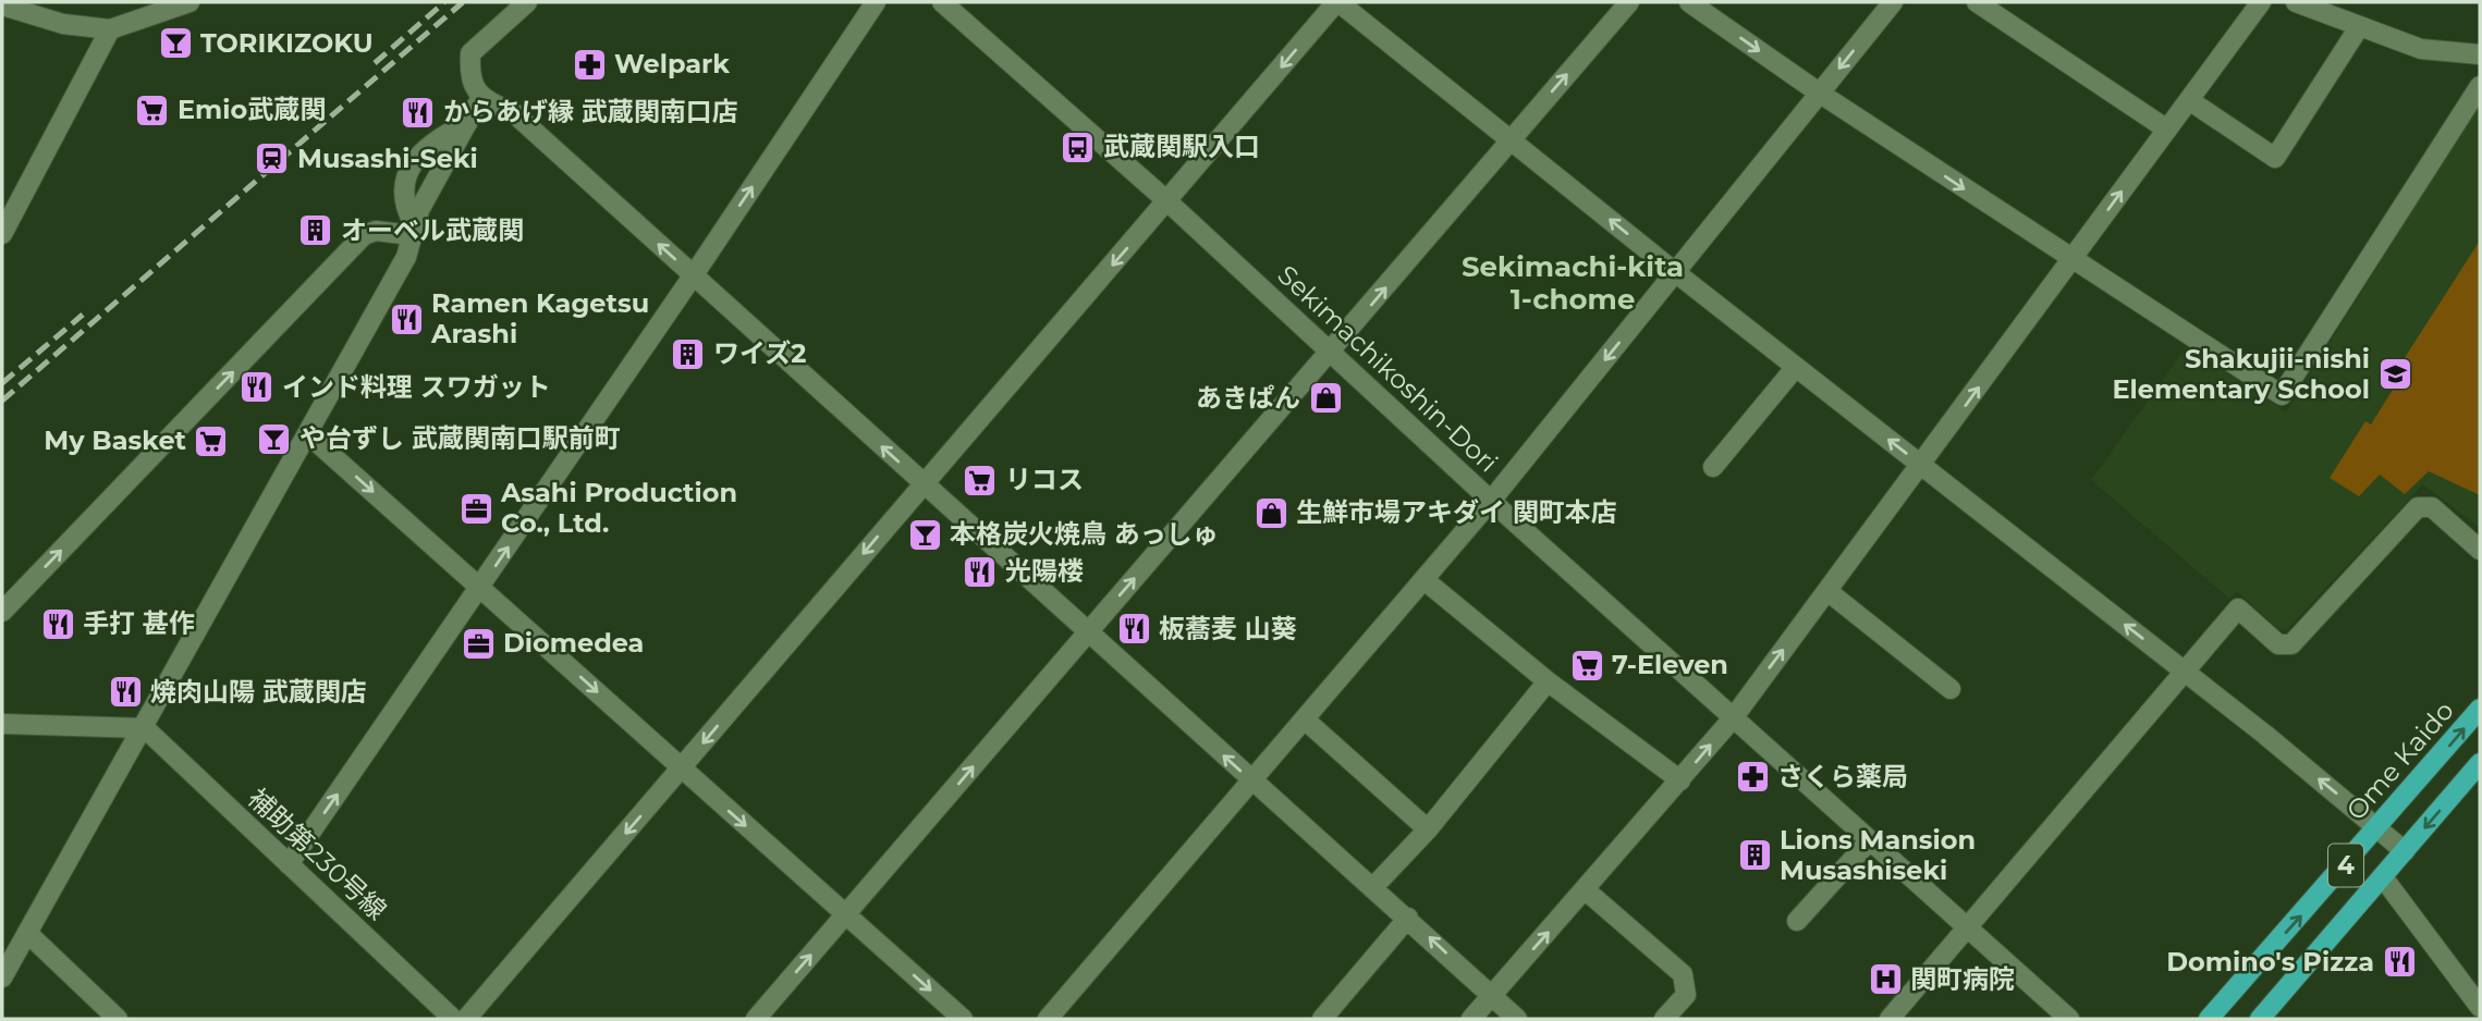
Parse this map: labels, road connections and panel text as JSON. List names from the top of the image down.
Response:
{
  "streets": {
    "main road": ["Ome Kaido", "4"],
    "street": ["Sekimachikoshin-Dori", "補助第230号線"]
  },
  "districts": ["Sekimachi-kita 1-chome"],
  "places": {
    "bar": ["TORIKIZOKU", "や台ずし 武蔵関南口駅前町", "本格炭火焼鳥 あっしゅ"],
    "pharmacy": ["Welpark", "さくら薬局"],
    "supermarket": [
      "Emio武蔵関",
      "My Basket",
      "リコス",
      "7-Eleven"
    ],
    "restaurant": [
      "からあげ縁 武蔵関南口店",
      "Ramen Kagetsu Arashi",
      "インド料理 スワガット",
      "光陽楼",
      "手打 甚作",
      "板蕎麦 山葵",
      "焼肉山陽 武蔵関店",
      "Domino's Pizza"
    ],
    "bus stop": ["武蔵関駅入口"],
    "station": ["Musashi-Seki"],
    "building": ["オーベル武蔵関", "ワイズ2", "Lions Mansion Musashiseki"],
    "school or university": ["Shakujii-nishi Elementary School"],
    "shop": ["あきぱん", "生鮮市場アキダイ 関町本店"],
    "office": ["Asahi Production Co., Ltd.", "Diomedea"],
    "hospital": ["関町病院"]
  }
}
